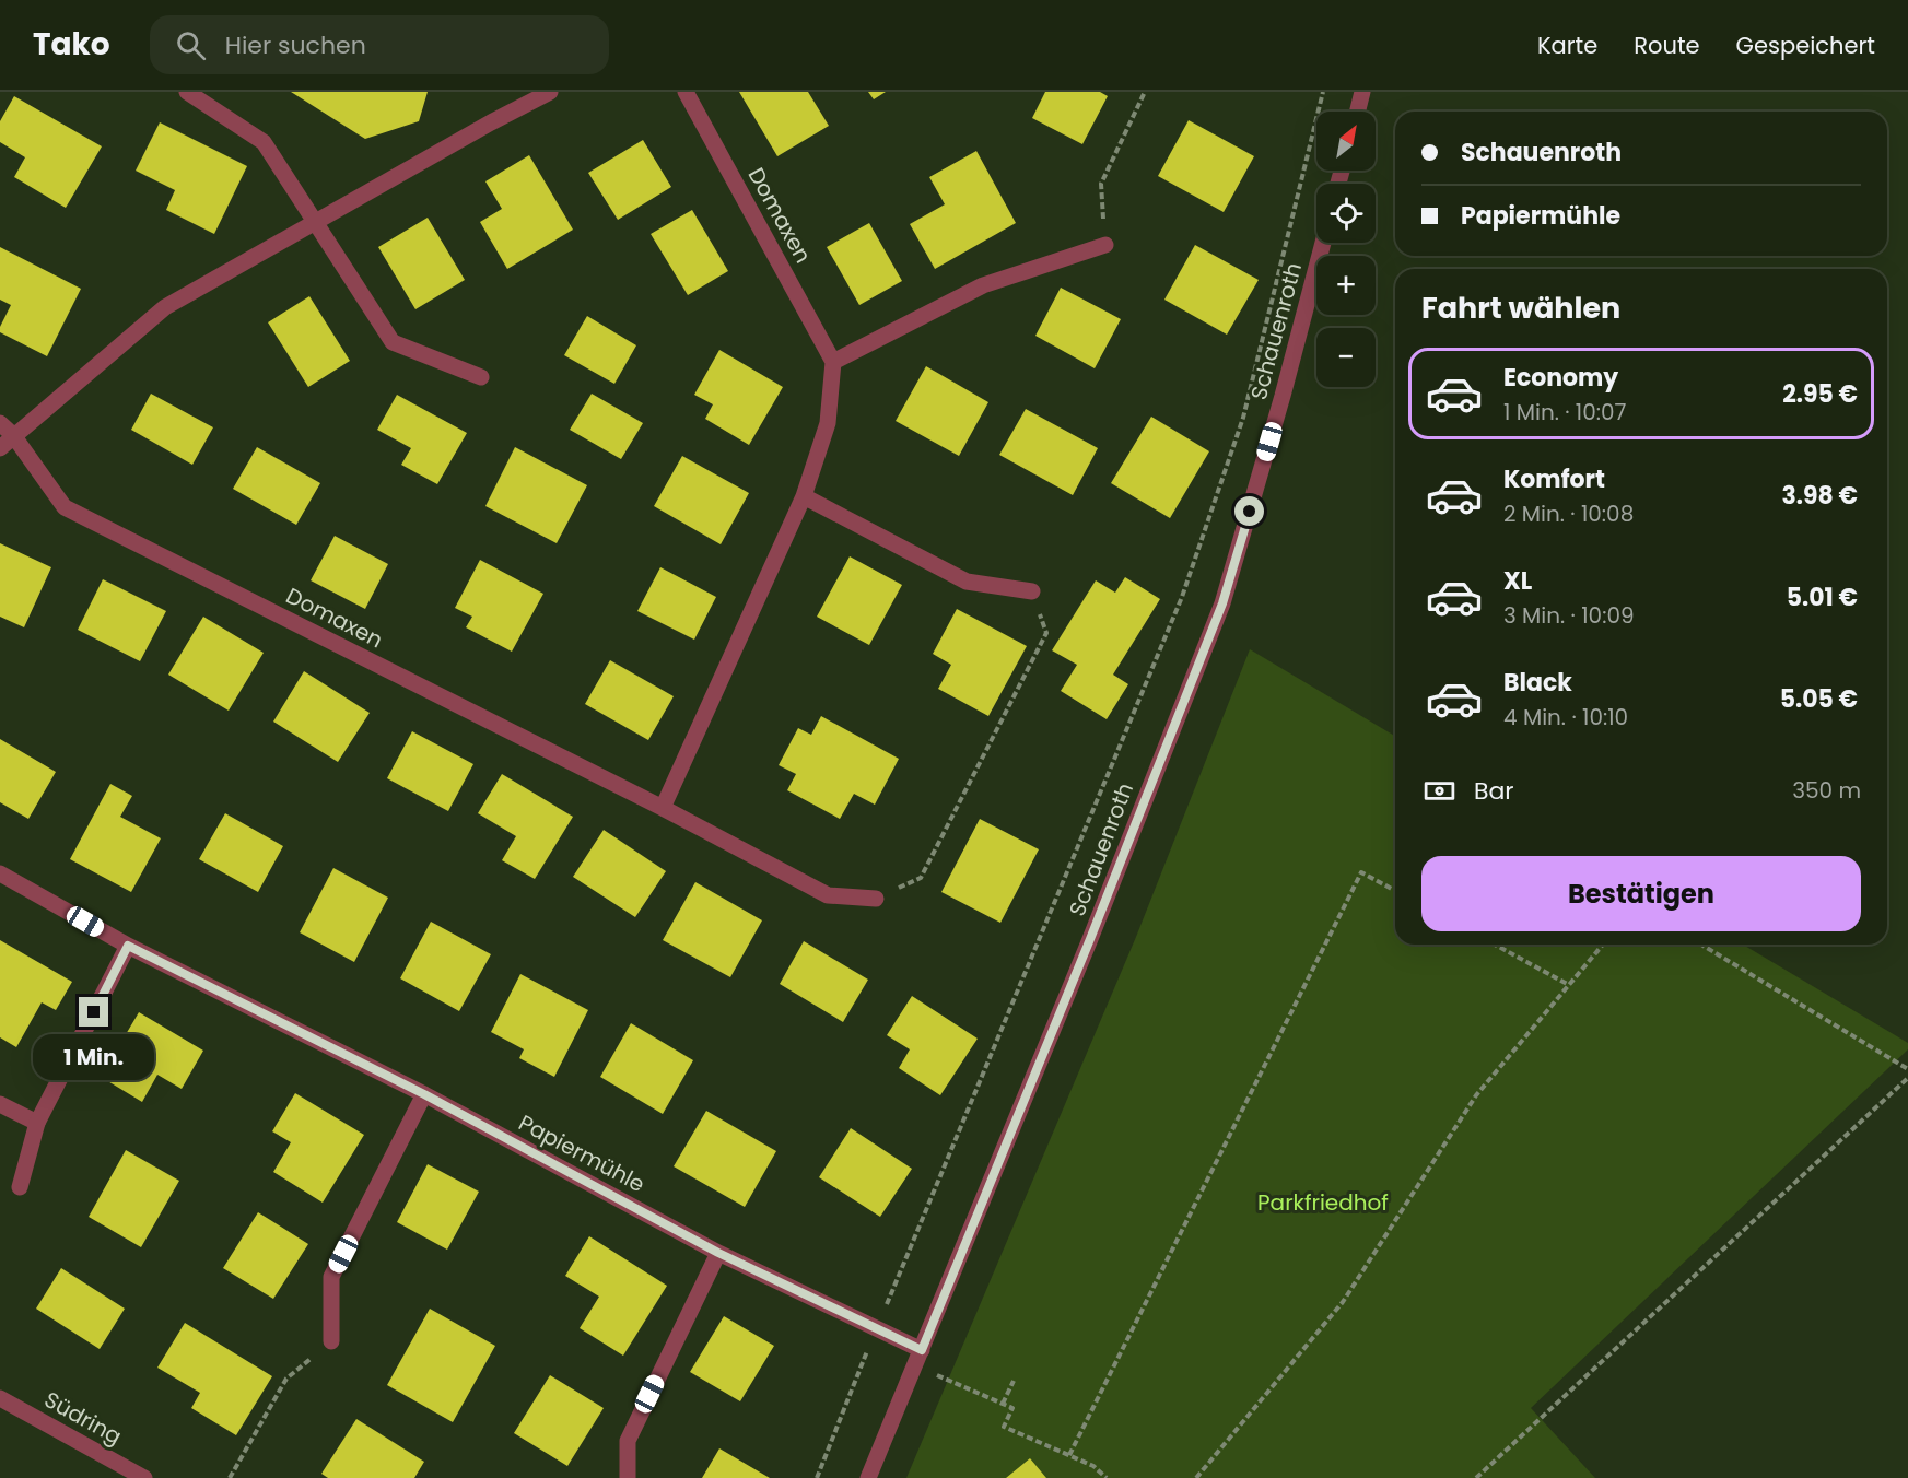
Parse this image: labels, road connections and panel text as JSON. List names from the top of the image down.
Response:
{
  "streets": {
    "street": [
      "Domaxen",
      "Schauenroth",
      "Papiermühle",
      "Südring"
    ]
  },
  "crossings": [
    ["Schauenroth", "Papiermühle"]
  ],
  "parks": ["Parkfriedhof"],
  "north": "top right",
  "page": {
    "header": "Tako",
    "search": "Hier suchen",
    "nav": ["Karte", "Route", "Gespeichert"],
    "map_buttons": ["+", "−"],
    "banner": ["Schauenroth", "Papiermühle"],
    "heading": "Fahrt wählen",
    "list": [
      {
        "name": "Economy",
        "note": "1 Min. · 10:07",
        "value": "2.95 €"
      },
      {
        "name": "Komfort",
        "note": "2 Min. · 10:08",
        "value": "3.98 €"
      },
      {
        "name": "XL",
        "note": "3 Min. · 10:09",
        "value": "5.01 €"
      },
      {
        "name": "Black",
        "note": "4 Min. · 10:10",
        "value": "5.05 €"
      }
    ],
    "pay": ["Bar", "350 m"],
    "buttons": "Bestätigen",
    "bubble": "1 Min."
  }
}
